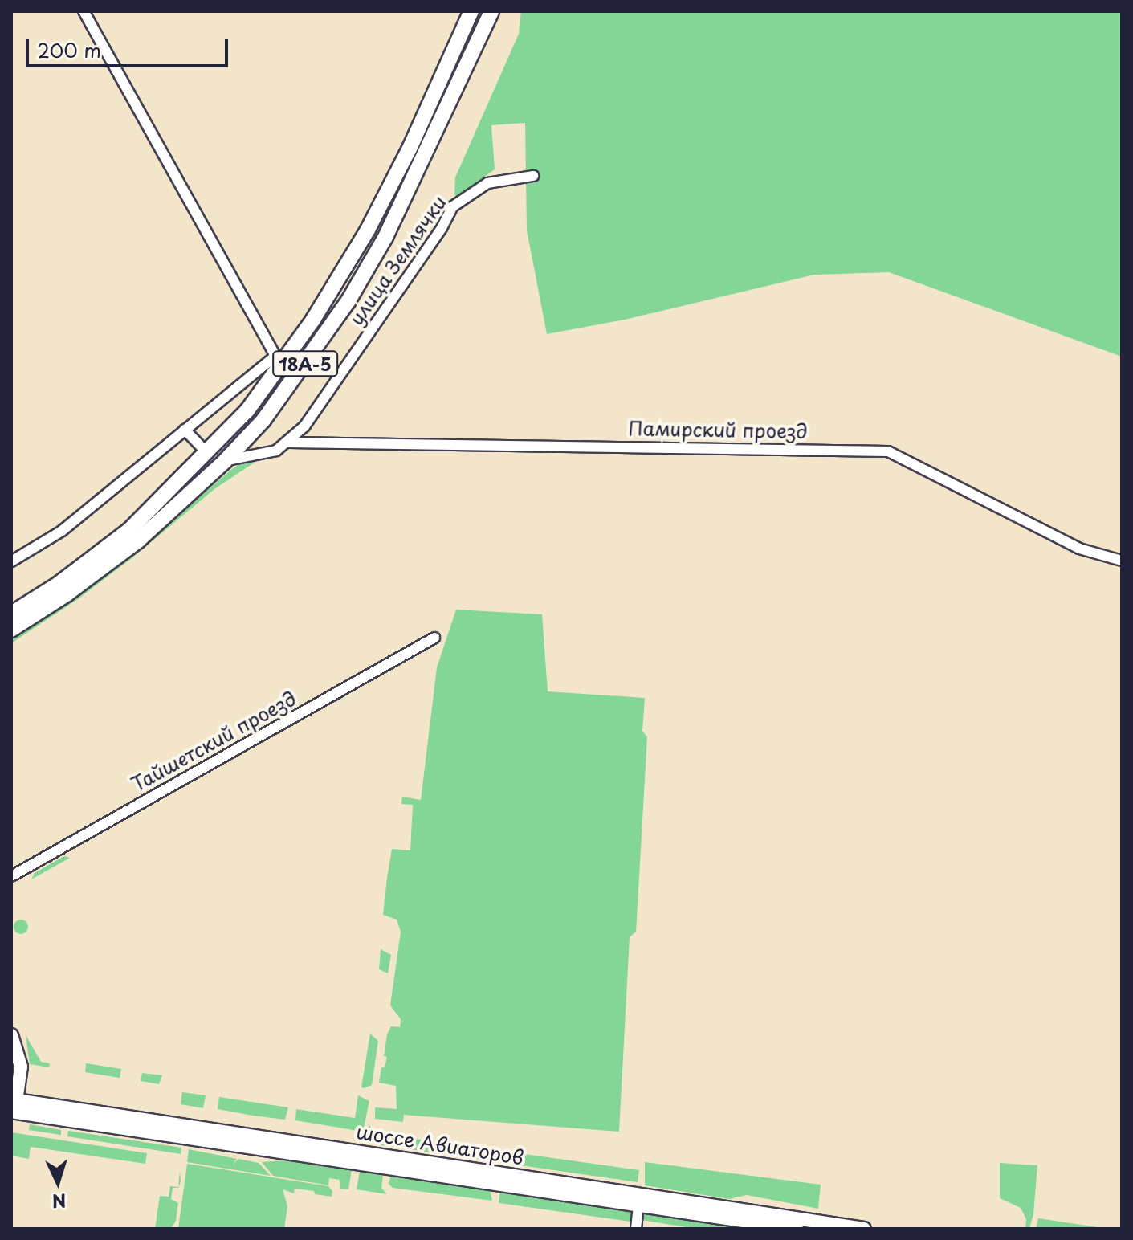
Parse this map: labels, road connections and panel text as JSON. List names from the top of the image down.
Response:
{
  "streets": {
    "highway": ["18А-5"],
    "main road": ["шоссе Авиаторов"],
    "street": ["улица Землячки", "Памирский проезд", "Тайшетский проезд"]
  },
  "crossings": [
    ["улица Землячки", "18А-5"],
    ["улица Землячки", "Памирский проезд"]
  ],
  "scale_bar": "200 m",
  "north": "bottom"
}
